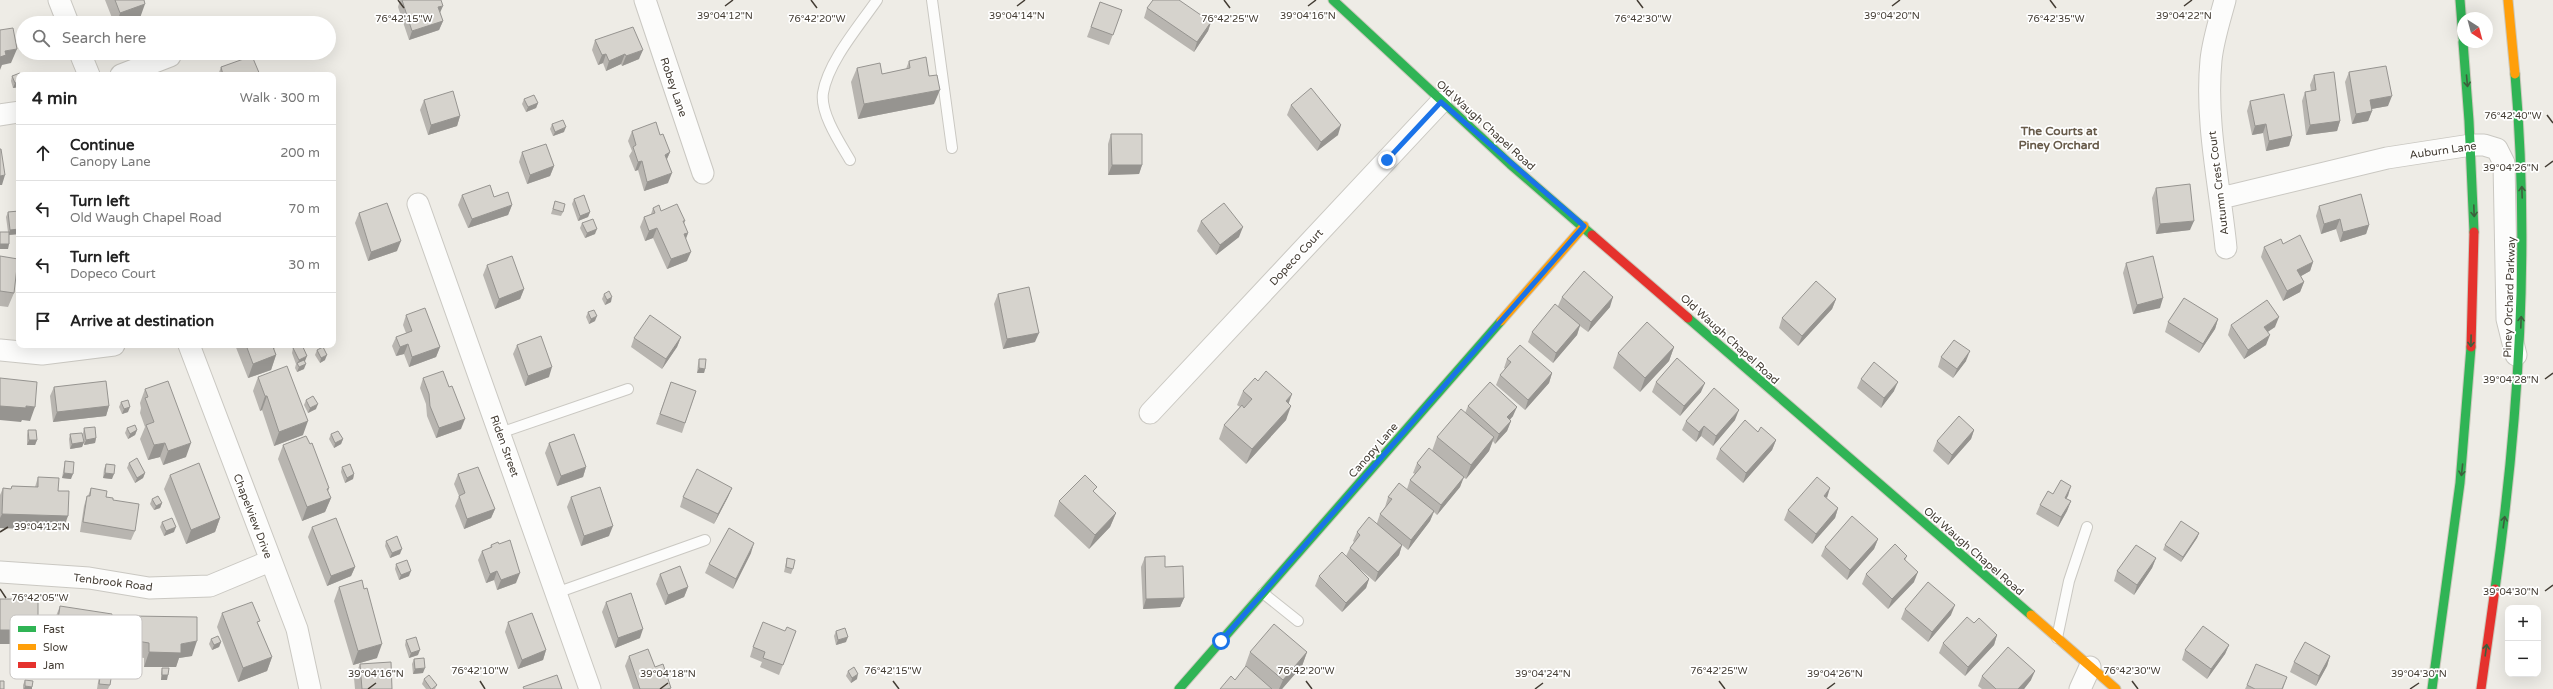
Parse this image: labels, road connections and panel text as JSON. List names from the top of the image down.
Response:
{
  "streets": {
    "street": [
      "Robey Lane",
      "Old Waugh Chapel Road",
      "Auburn Lane",
      "Autumn Crest Court",
      "Dopeco Court",
      "Piney Orchard Parkway",
      "Riden Street",
      "Canopy Lane",
      "Chapelview Drive",
      "Tenbrook Road"
    ]
  },
  "crossings": [
    ["Old Waugh Chapel Road", "Dopeco Court"],
    ["Old Waugh Chapel Road", "Canopy Lane"],
    ["Auburn Lane", "Autumn Crest Court"],
    ["Auburn Lane", "Piney Orchard Parkway"],
    ["Chapelview Drive", "Tenbrook Road"]
  ],
  "districts": ["The Courts at Piney Orchard"],
  "legend": ["Fast", "Slow", "Jam"],
  "north": "bottom right",
  "page": {
    "search": "Search here",
    "heading": ["4 min", "Walk · 300 m"],
    "list": [
      ["Continue", "Canopy Lane", "200 m"],
      ["Turn left", "Old Waugh Chapel Road", "70 m"],
      ["Turn left", "Dopeco Court", "30 m"],
      "Arrive at destination"
    ],
    "map_buttons": ["+", "−"]
  },
  "coordinates": [
    "39°04'14\"N",
    "39°04'16\"N",
    "39°04'20\"N",
    "39°04'22\"N",
    "39°04'12\"N",
    "76°42'15\"W",
    "76°42'20\"W",
    "76°42'25\"W",
    "76°42'30\"W",
    "76°42'35\"W",
    "76°42'40\"W",
    "39°04'26\"N",
    "39°04'28\"N",
    "39°04'30\"N",
    "76°42'05\"W",
    "76°42'10\"W",
    "39°04'18\"N",
    "39°04'24\"N"
  ]
}
